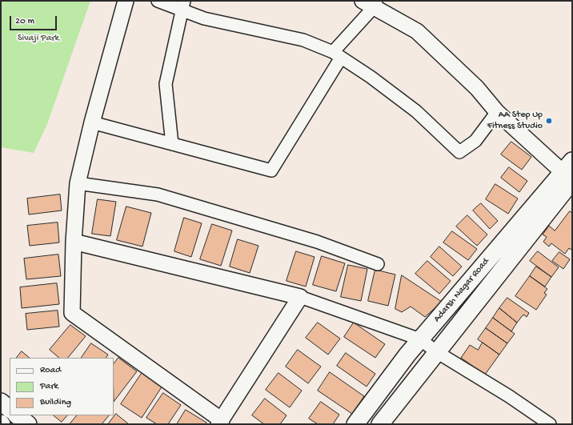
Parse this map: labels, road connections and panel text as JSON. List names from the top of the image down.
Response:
{
  "streets": {
    "main road": ["Adarsh Nagar Road"]
  },
  "parks": ["Sivaji Park"],
  "places": ["AA Step Up Fitness Studio"],
  "legend": ["Road", "Park", "Building"],
  "scale_bar": "20 m"
}
